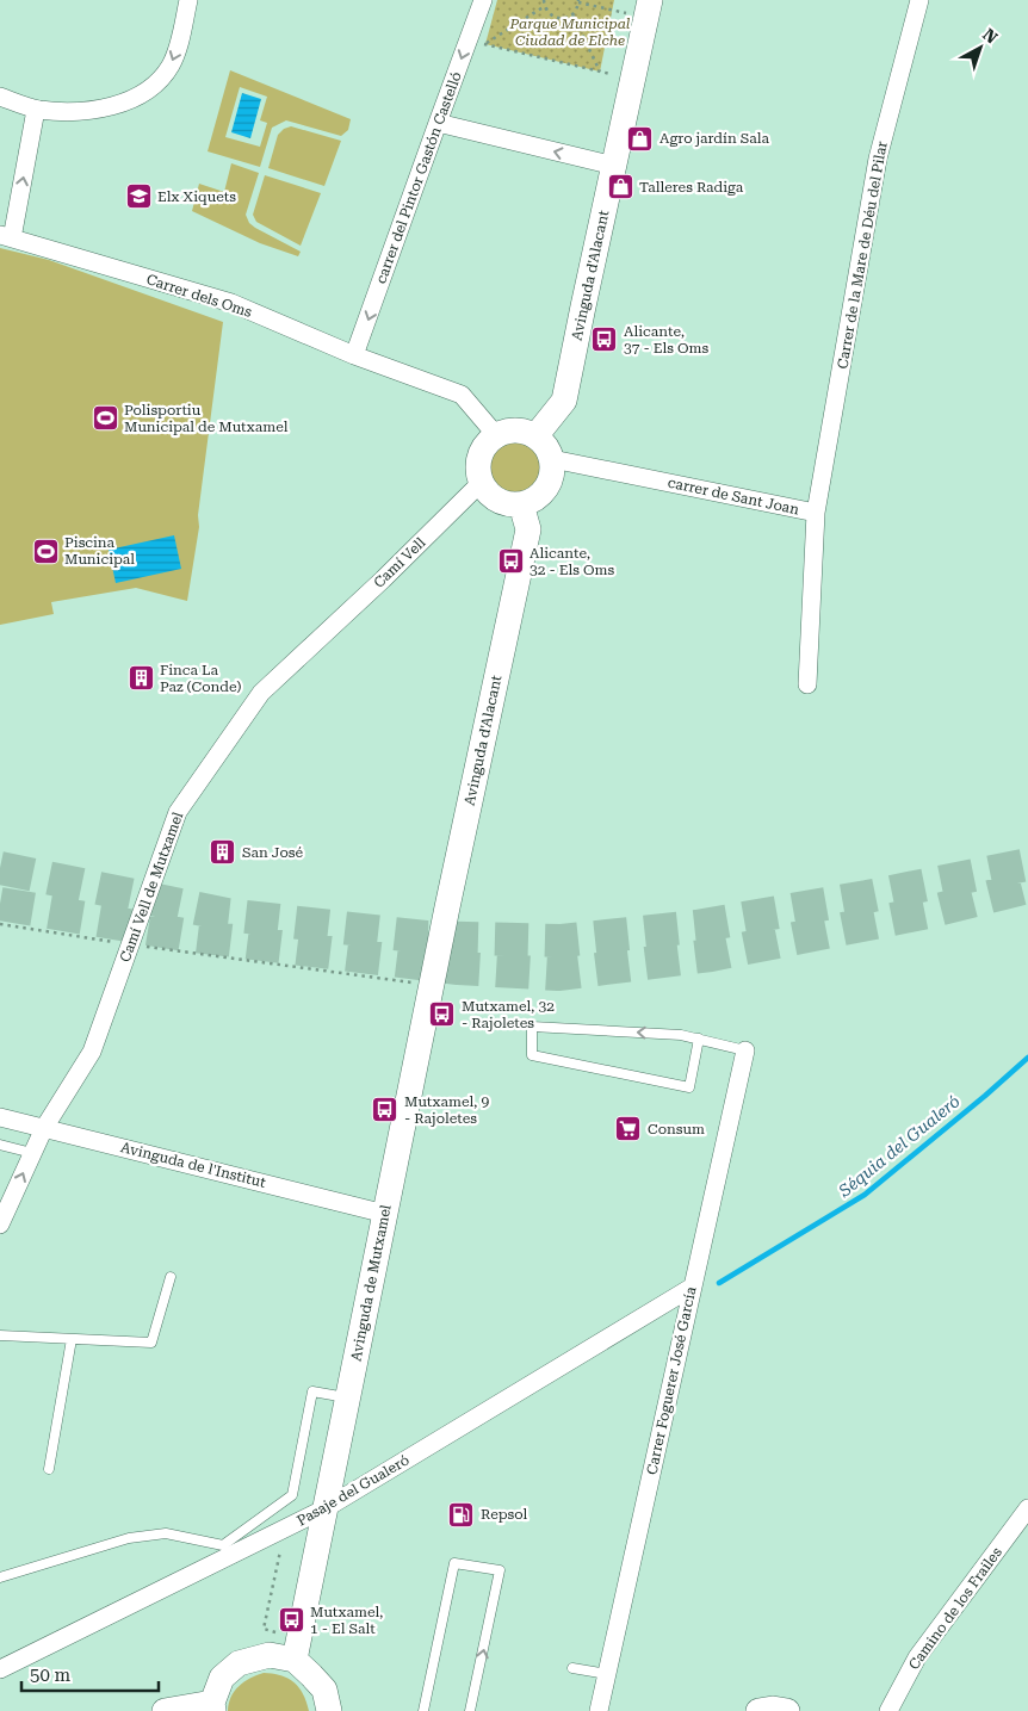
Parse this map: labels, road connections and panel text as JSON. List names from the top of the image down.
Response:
{
  "streets": {
    "street": [
      "carrer del Pintor Gastón Castelló",
      "Carrer de la Mare de Déu del Pilar",
      "Avinguda d'Alacant",
      "Carrer dels Oms",
      "carrer de Sant Joan",
      "Camí Vell",
      "Camí Vell de Mutxamel",
      "Avinguda de l'Institut",
      "Avinguda de Mutxamel",
      "Carrer Foguerer José García",
      "Pasaje del Gualeró",
      "Camino de los Frailes"
    ]
  },
  "crossings": [
    ["carrer del Pintor Gastón Castelló", "Carrer dels Oms"],
    ["Carrer de la Mare de Déu del Pilar", "carrer de Sant Joan"],
    ["Avinguda d'Alacant", "Carrer dels Oms"],
    ["Avinguda d'Alacant", "carrer de Sant Joan"],
    ["Avinguda d'Alacant", "Camí Vell"],
    ["Avinguda d'Alacant", "Avinguda de Mutxamel"],
    ["Carrer dels Oms", "carrer de Sant Joan"],
    ["Carrer dels Oms", "Camí Vell"],
    ["carrer de Sant Joan", "Camí Vell"],
    ["Camí Vell", "Camí Vell de Mutxamel"],
    ["Camí Vell de Mutxamel", "Avinguda de l'Institut"],
    ["Avinguda de l'Institut", "Avinguda de Mutxamel"],
    ["Avinguda de Mutxamel", "Pasaje del Gualeró"],
    ["Carrer Foguerer José García", "Pasaje del Gualeró"]
  ],
  "one_way": ["carrer del Pintor Gastón Castelló"],
  "water": ["Séquia del Gualeró"],
  "parks": ["Parque Municipal Ciudad de Elche"],
  "places": {
    "shop": ["Agro jardín Sala", "Talleres Radiga"],
    "school or university": ["Elx Xiquets"],
    "bus stop": [
      "Alicante, 37 - Els Oms",
      "Alicante, 32 - Els Oms",
      "Mutxamel, 32 - Rajoletes",
      "Mutxamel, 9 - Rajoletes",
      "Mutxamel, 1 - El Salt"
    ],
    "sports": ["Polisportiu Municipal de Mutxamel", "Piscina Municipal"],
    "building": ["Finca La Paz (Conde)", "San José"],
    "supermarket": ["Consum"],
    "fuel station": ["Repsol"]
  },
  "scale_bar": "50 m",
  "north": "top right"
}
